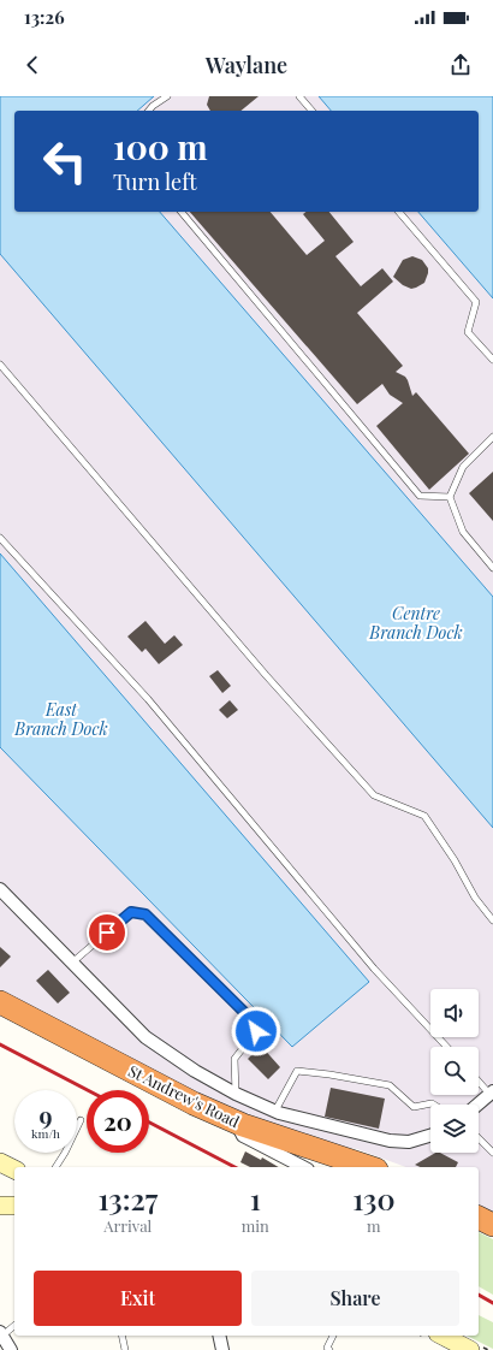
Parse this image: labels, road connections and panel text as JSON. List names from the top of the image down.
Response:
{
  "streets": {
    "highway": ["St Andrew's Road"]
  },
  "water": ["Centre Branch Dock", "East Branch Dock"],
  "page": {
    "status": "13:26",
    "header": "Waylane",
    "turn": ["100 m", "Turn left"],
    "speed": "9 km/h",
    "limit": "20",
    "eta": [
      "13:27",
      "Arrival",
      "1",
      "min",
      "130",
      "m"
    ],
    "buttons": ["Exit", "Share"]
  }
}
